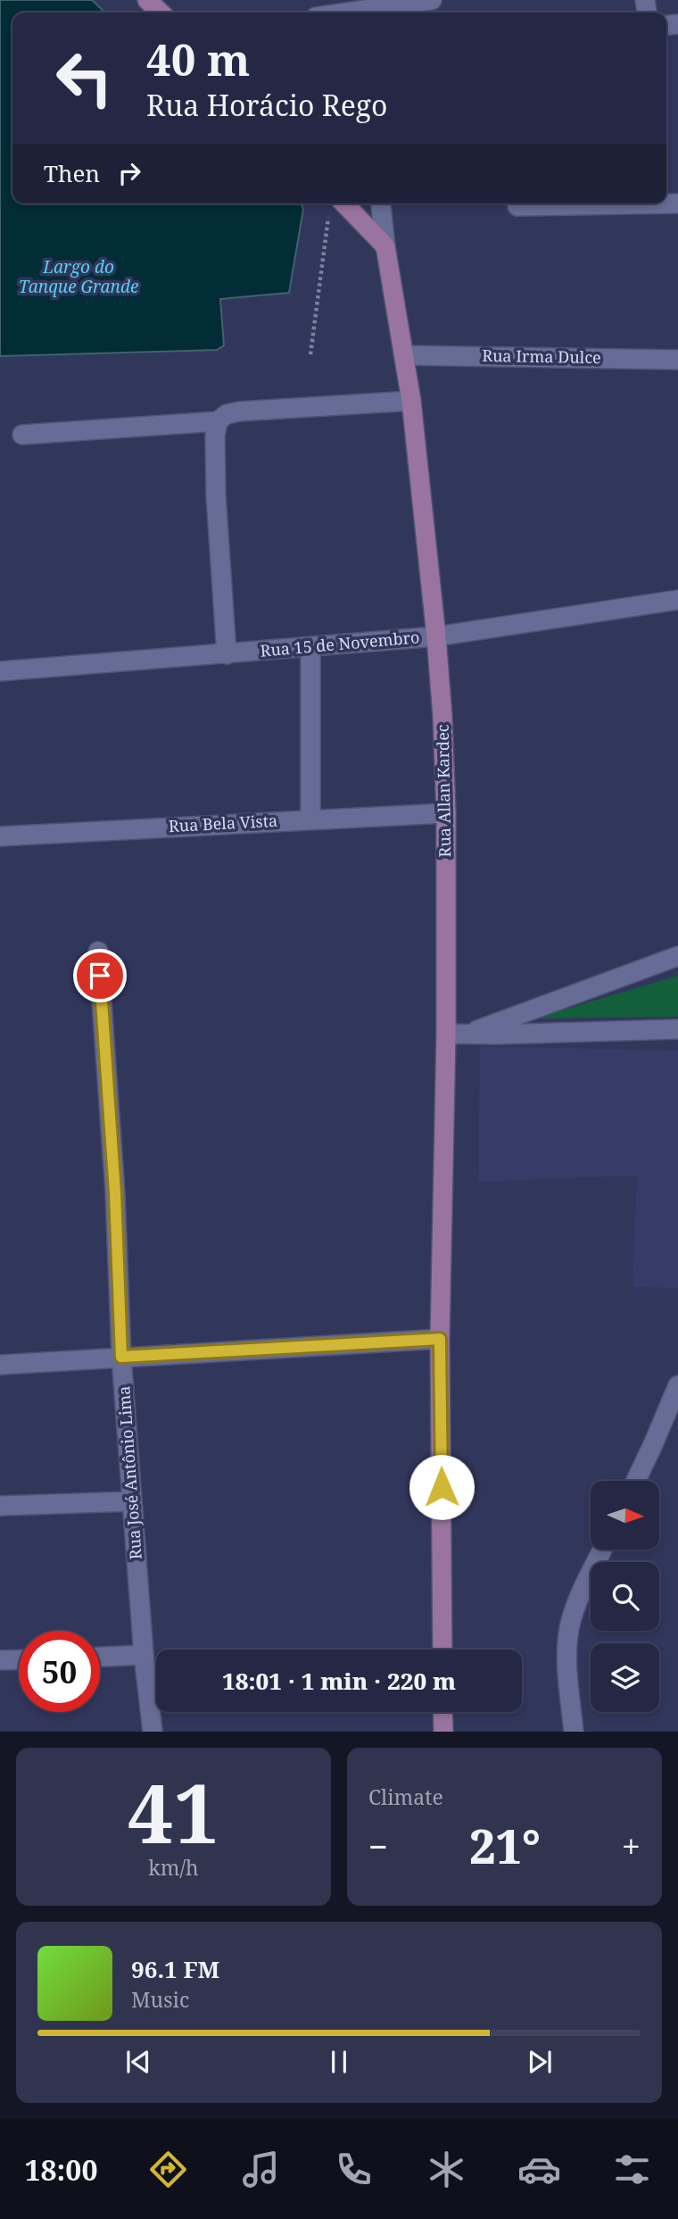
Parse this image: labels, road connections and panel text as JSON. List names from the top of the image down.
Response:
{
  "streets": {
    "main road": ["Rua Allan Kardec"],
    "street": [
      "Rua Irma Dulce",
      "Rua 15 de Novembro",
      "Rua Bela Vista",
      "Rua José Antônio Lima"
    ]
  },
  "crossings": [
    ["Rua Irma Dulce", "Rua Allan Kardec"],
    ["Rua 15 de Novembro", "Rua Allan Kardec"],
    ["Rua Allan Kardec", "Rua Bela Vista"]
  ],
  "water": ["Largo do Tanque Grande"],
  "north": "right",
  "page": {
    "turn": ["40 m", "Rua Horácio Rego"],
    "then": "Then",
    "limit": "50",
    "trip": "18:01 · 1 min · 220 m",
    "tile": [
      ["41", "km/h"],
      "Climate"
    ],
    "heat": ["−", "21°", "+"],
    "song": ["96.1 FM", "Music"],
    "tabs": "18:00"
  }
}
